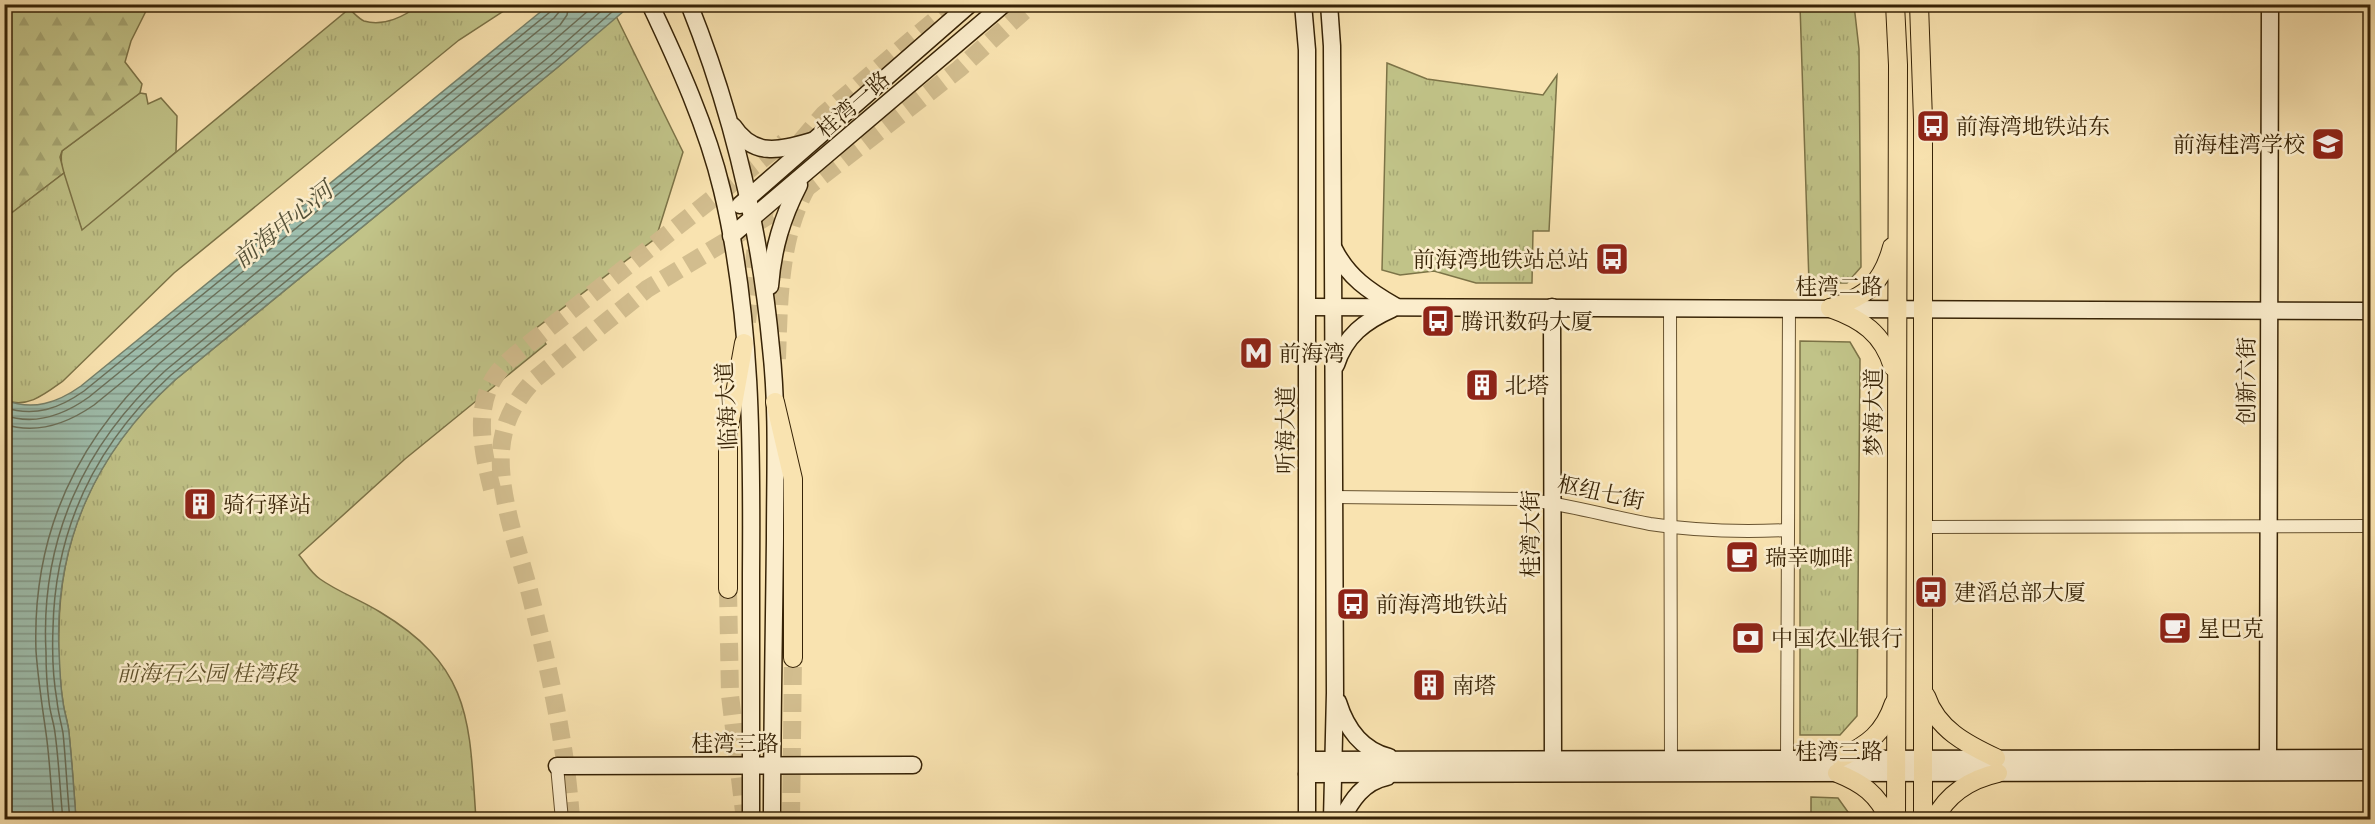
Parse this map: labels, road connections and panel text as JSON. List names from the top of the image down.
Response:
{
  "streets": {
    "main road": [
      "桂湾一路",
      "桂湾二路",
      "创新六街",
      "临海大道",
      "梦海大道",
      "听海大道",
      "桂湾大街",
      "桂湾三路"
    ],
    "street": ["枢纽七街"]
  },
  "crossings": [
    ["桂湾一路", "临海大道"],
    ["桂湾二路", "创新六街"],
    ["桂湾二路", "梦海大道"],
    ["桂湾二路", "听海大道"],
    ["桂湾二路", "桂湾大街"],
    ["创新六街", "桂湾三路"],
    ["临海大道", "桂湾三路"],
    ["梦海大道", "桂湾三路"],
    ["听海大道", "桂湾三路"],
    ["枢纽七街", "桂湾大街"],
    ["桂湾大街", "桂湾三路"]
  ],
  "water": ["前海中心河"],
  "parks": ["前海石公园 桂湾段"],
  "places": {
    "bus stop": [
      "前海湾地铁站东",
      "前海湾地铁站总站",
      "腾讯数码大厦",
      "建滔总部大厦",
      "前海湾地铁站"
    ],
    "school or university": ["前海桂湾学校"],
    "metro station": ["前海湾"],
    "building": ["北塔", "骑行驿站", "南塔"],
    "cafe": ["瑞幸咖啡", "星巴克"],
    "bank": ["中国农业银行"]
  }
}
